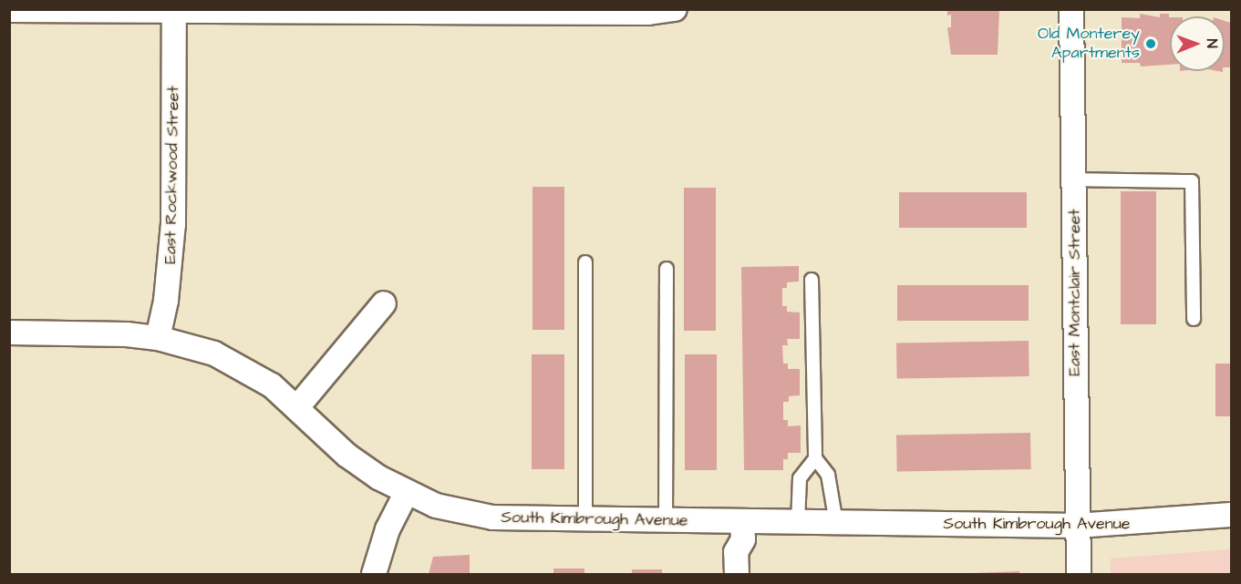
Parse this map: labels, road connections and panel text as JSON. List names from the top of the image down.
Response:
{
  "streets": {
    "street": ["East Rockwood Street", "East Montclair Street", "South Kimbrough Avenue"]
  },
  "crossings": [
    ["East Rockwood Street", "South Kimbrough Avenue"],
    ["East Montclair Street", "South Kimbrough Avenue"]
  ],
  "places": ["Old Monterey Apartments"],
  "north": "right"
}
